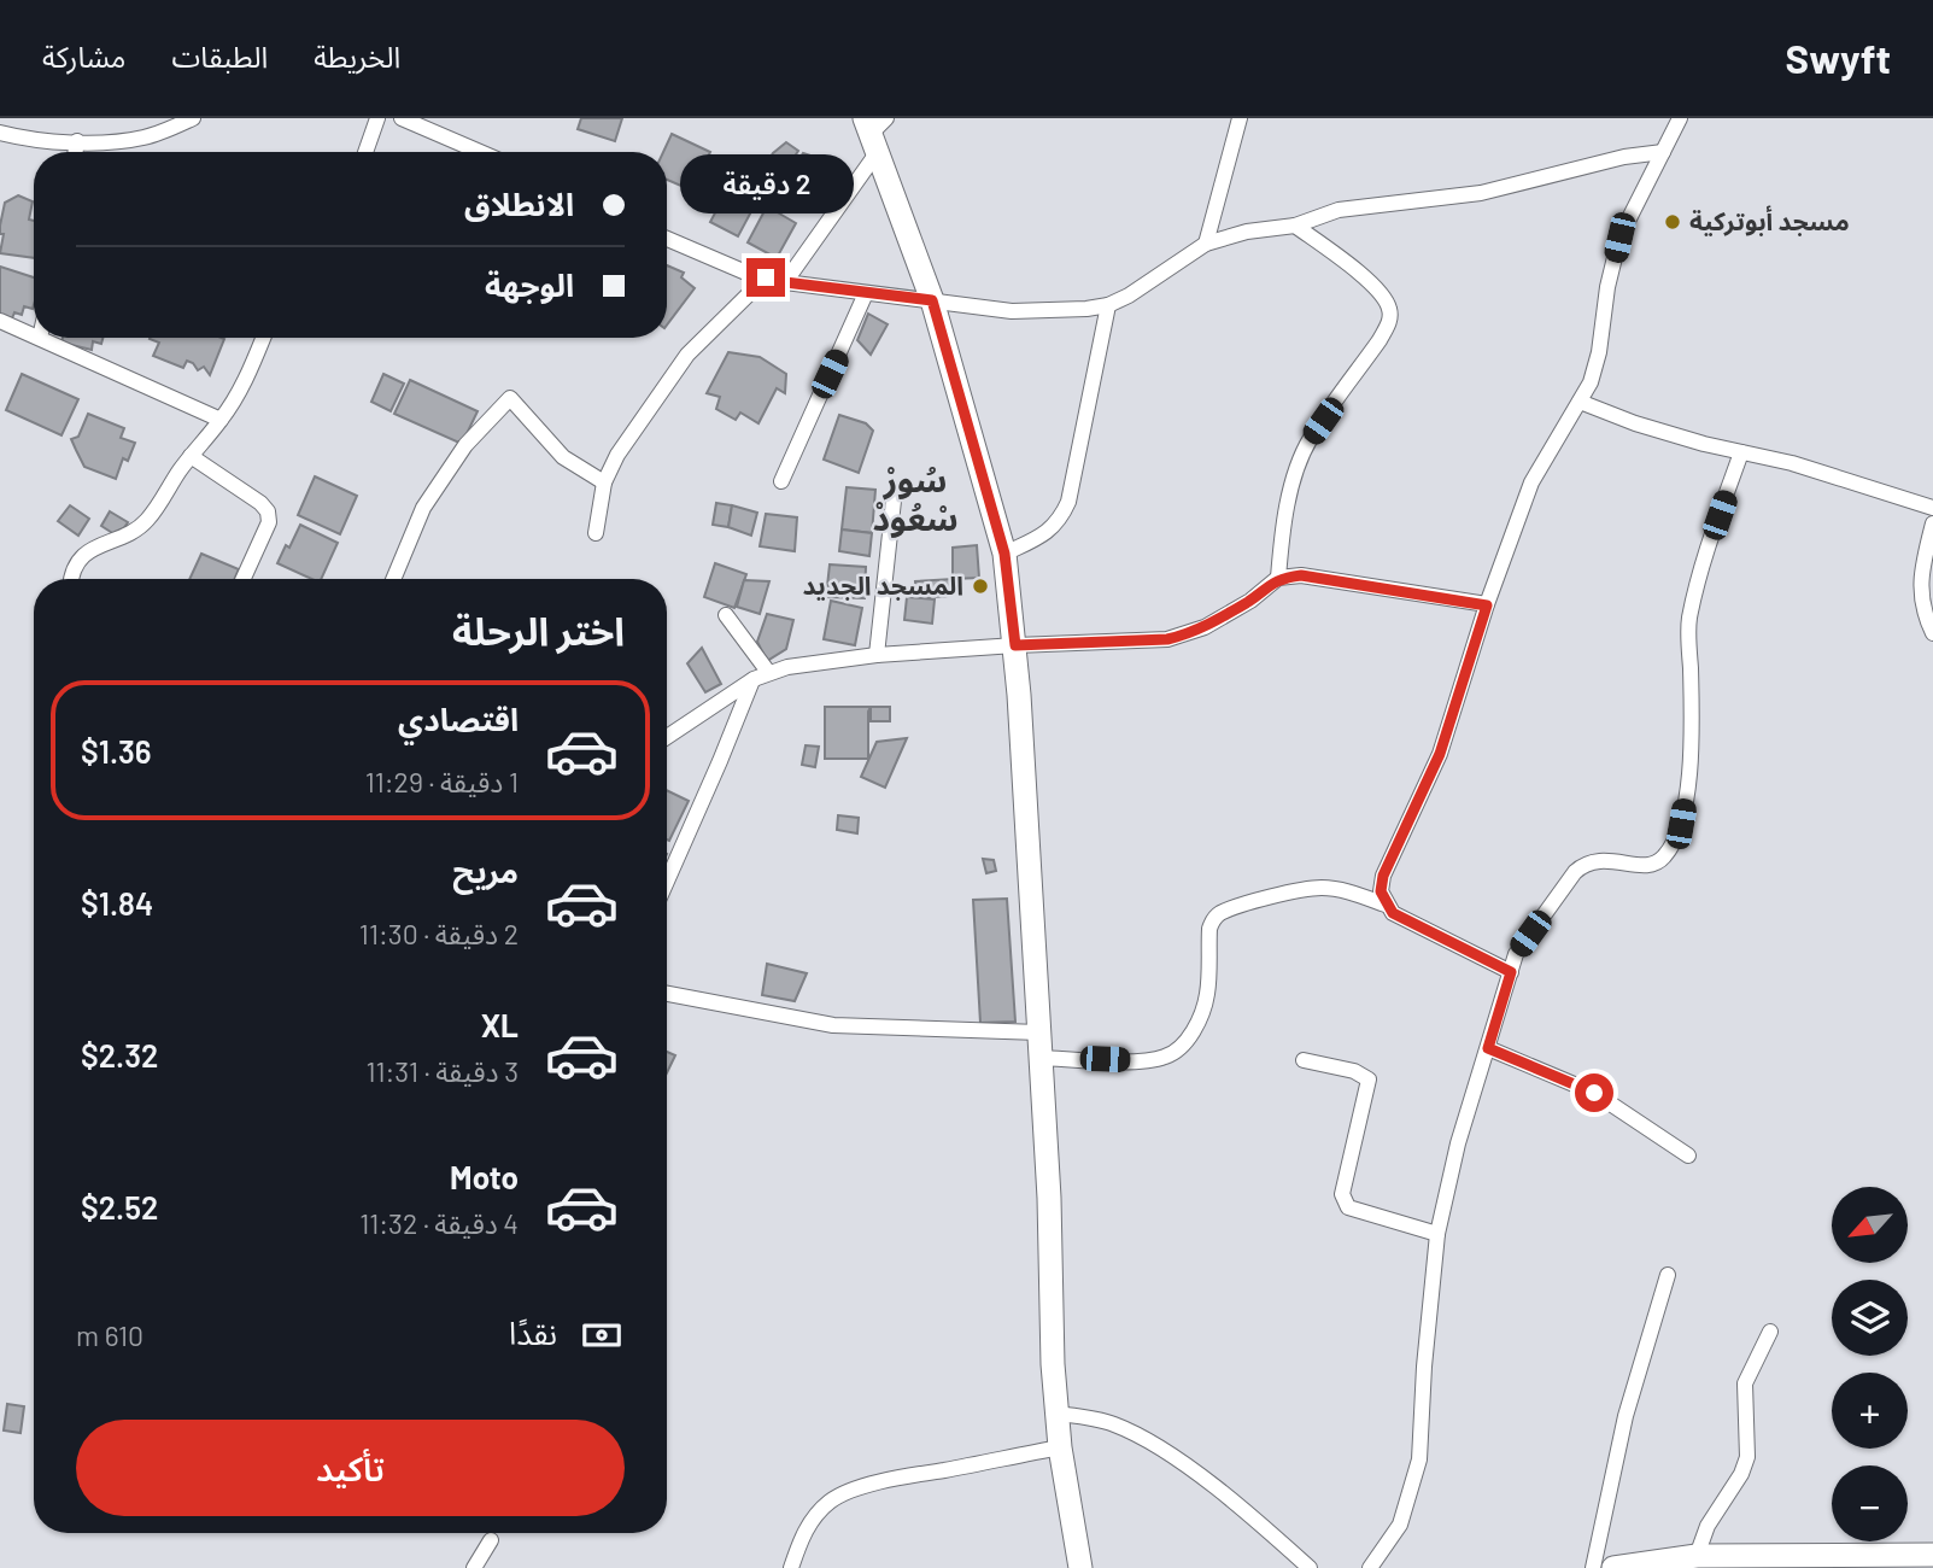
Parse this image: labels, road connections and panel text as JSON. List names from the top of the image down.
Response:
{
  "districts": ["سُورْ سْعُودْ"],
  "places": ["مسجد أبوتركية", "المسجد الجديد"],
  "north": "bottom left",
  "page": {
    "header": "Swyft",
    "nav": ["الخريطة", "الطبقات", "مشاركة"],
    "banner": ["الانطلاق", "الوجهة"],
    "bubble": "2 دقيقة",
    "heading": "اختر الرحلة",
    "list": [
      {
        "name": "اقتصادي",
        "note": "1 دقيقة · 11:29",
        "value": "$1.36"
      },
      {
        "name": "مريح",
        "note": "2 دقيقة · 11:30",
        "value": "$1.84"
      },
      {
        "name": "XL",
        "note": "3 دقيقة · 11:31",
        "value": "$2.32"
      },
      {
        "name": "Moto",
        "note": "4 دقيقة · 11:32",
        "value": "$2.52"
      }
    ],
    "map_buttons": ["+", "−"],
    "pay": ["نقدًا", "610 m"],
    "buttons": "تأكيد"
  }
}
